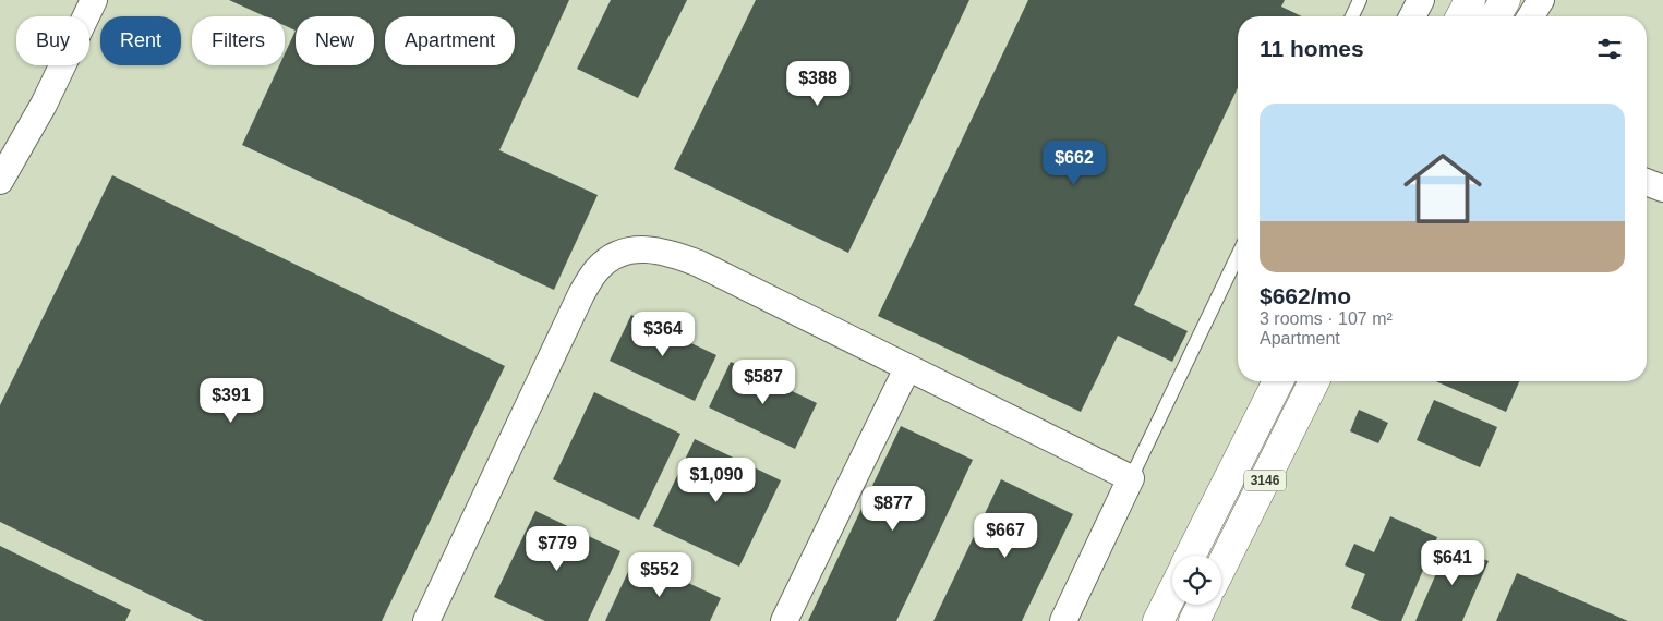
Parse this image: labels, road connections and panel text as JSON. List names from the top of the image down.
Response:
{
  "streets": {
    "main road": ["3146"]
  },
  "page": {
    "chip": [
      "Buy",
      "Rent",
      "Filters",
      "New",
      "Apartment"
    ],
    "heading": "11 homes",
    "price": [
      "$388",
      "$662",
      "$364",
      "$587",
      "$391",
      "$1,090",
      "$877",
      "$667",
      "$779",
      "$641",
      "$552"
    ],
    "list": [
      {
        "name": "$662/mo",
        "note": "3 rooms · 107 m² · Apartment"
      }
    ]
  }
}
